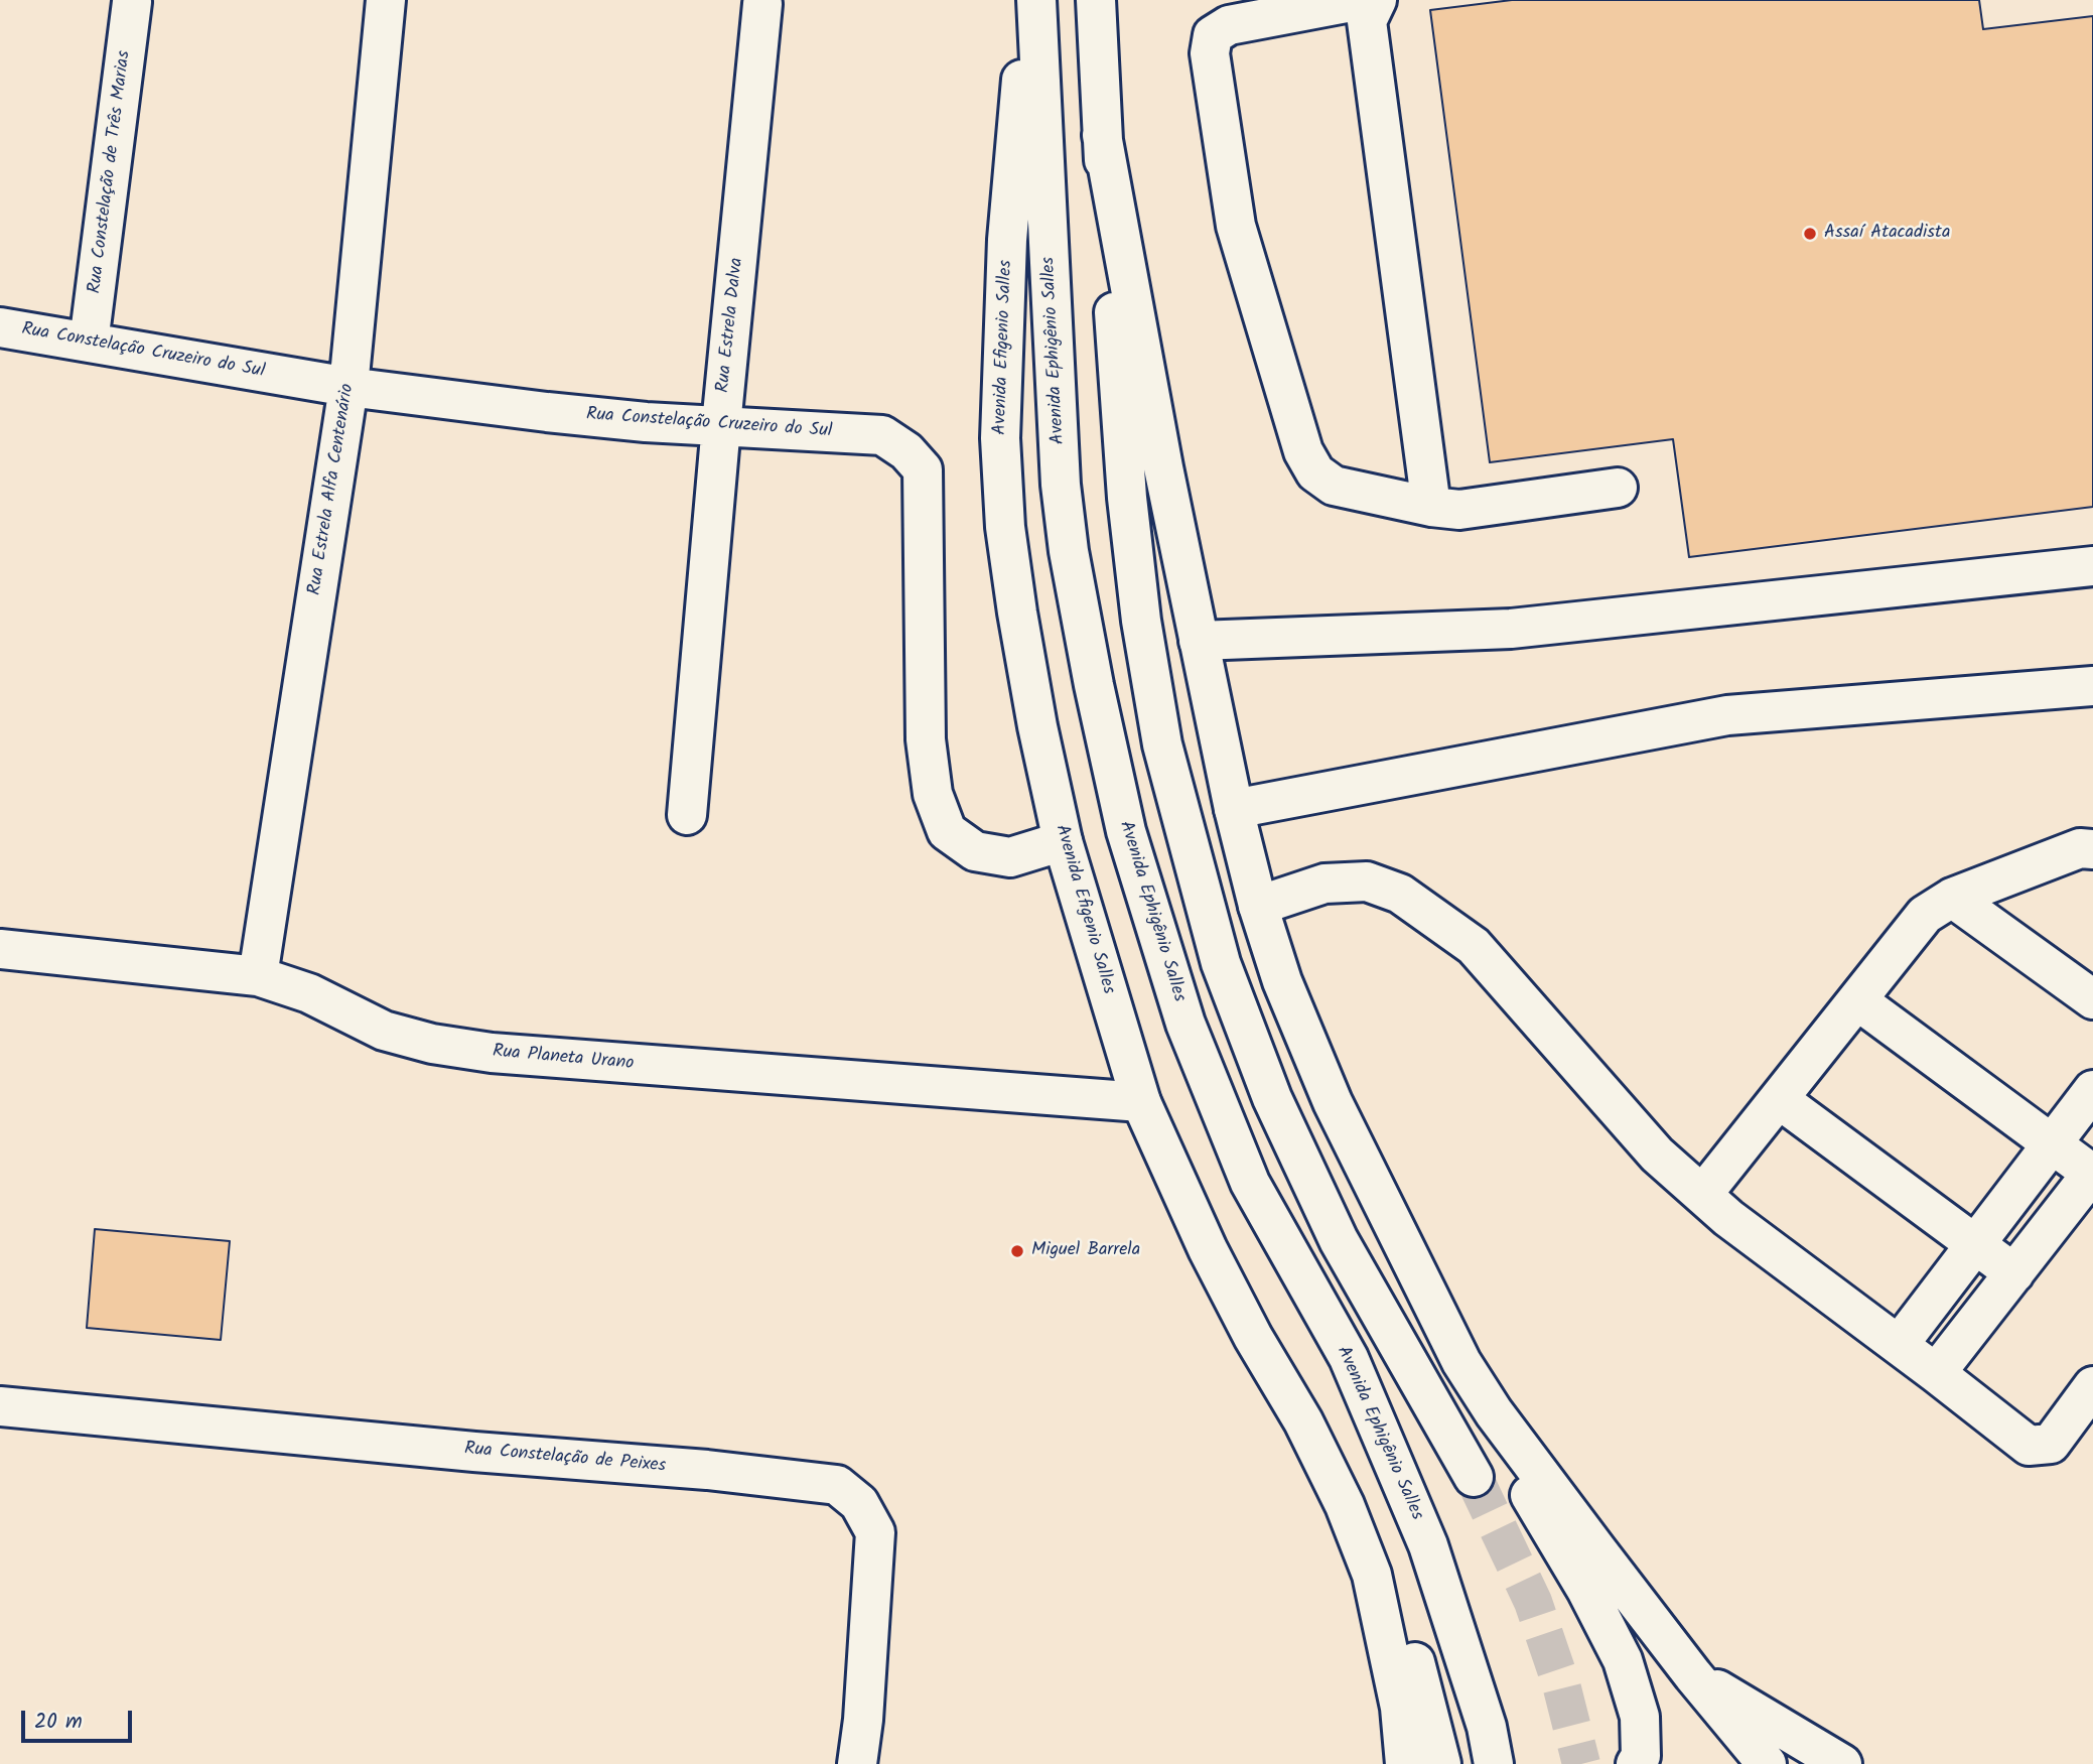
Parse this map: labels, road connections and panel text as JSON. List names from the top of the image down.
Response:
{
  "streets": {
    "main road": [
      "Rua Constelação de Três Marias",
      "Rua Estrela Dalva",
      "Avenida Efigenio Salles",
      "Avenida Ephigênio Salles",
      "Rua Constelação Cruzeiro do Sul",
      "Rua Estrela Alfa Centenário",
      "Rua Planeta Urano",
      "Rua Constelação de Peixes"
    ]
  },
  "crossings": [
    ["Rua Constelação de Três Marias", "Rua Constelação Cruzeiro do Sul"],
    ["Rua Estrela Dalva", "Rua Constelação Cruzeiro do Sul"],
    ["Avenida Efigenio Salles", "Rua Constelação Cruzeiro do Sul"],
    ["Avenida Efigenio Salles", "Rua Planeta Urano"],
    ["Rua Constelação Cruzeiro do Sul", "Rua Estrela Alfa Centenário"],
    ["Rua Estrela Alfa Centenário", "Rua Planeta Urano"]
  ],
  "places": ["Assaí Atacadista", "Miguel Barrela"],
  "scale_bar": "20 m"
}
